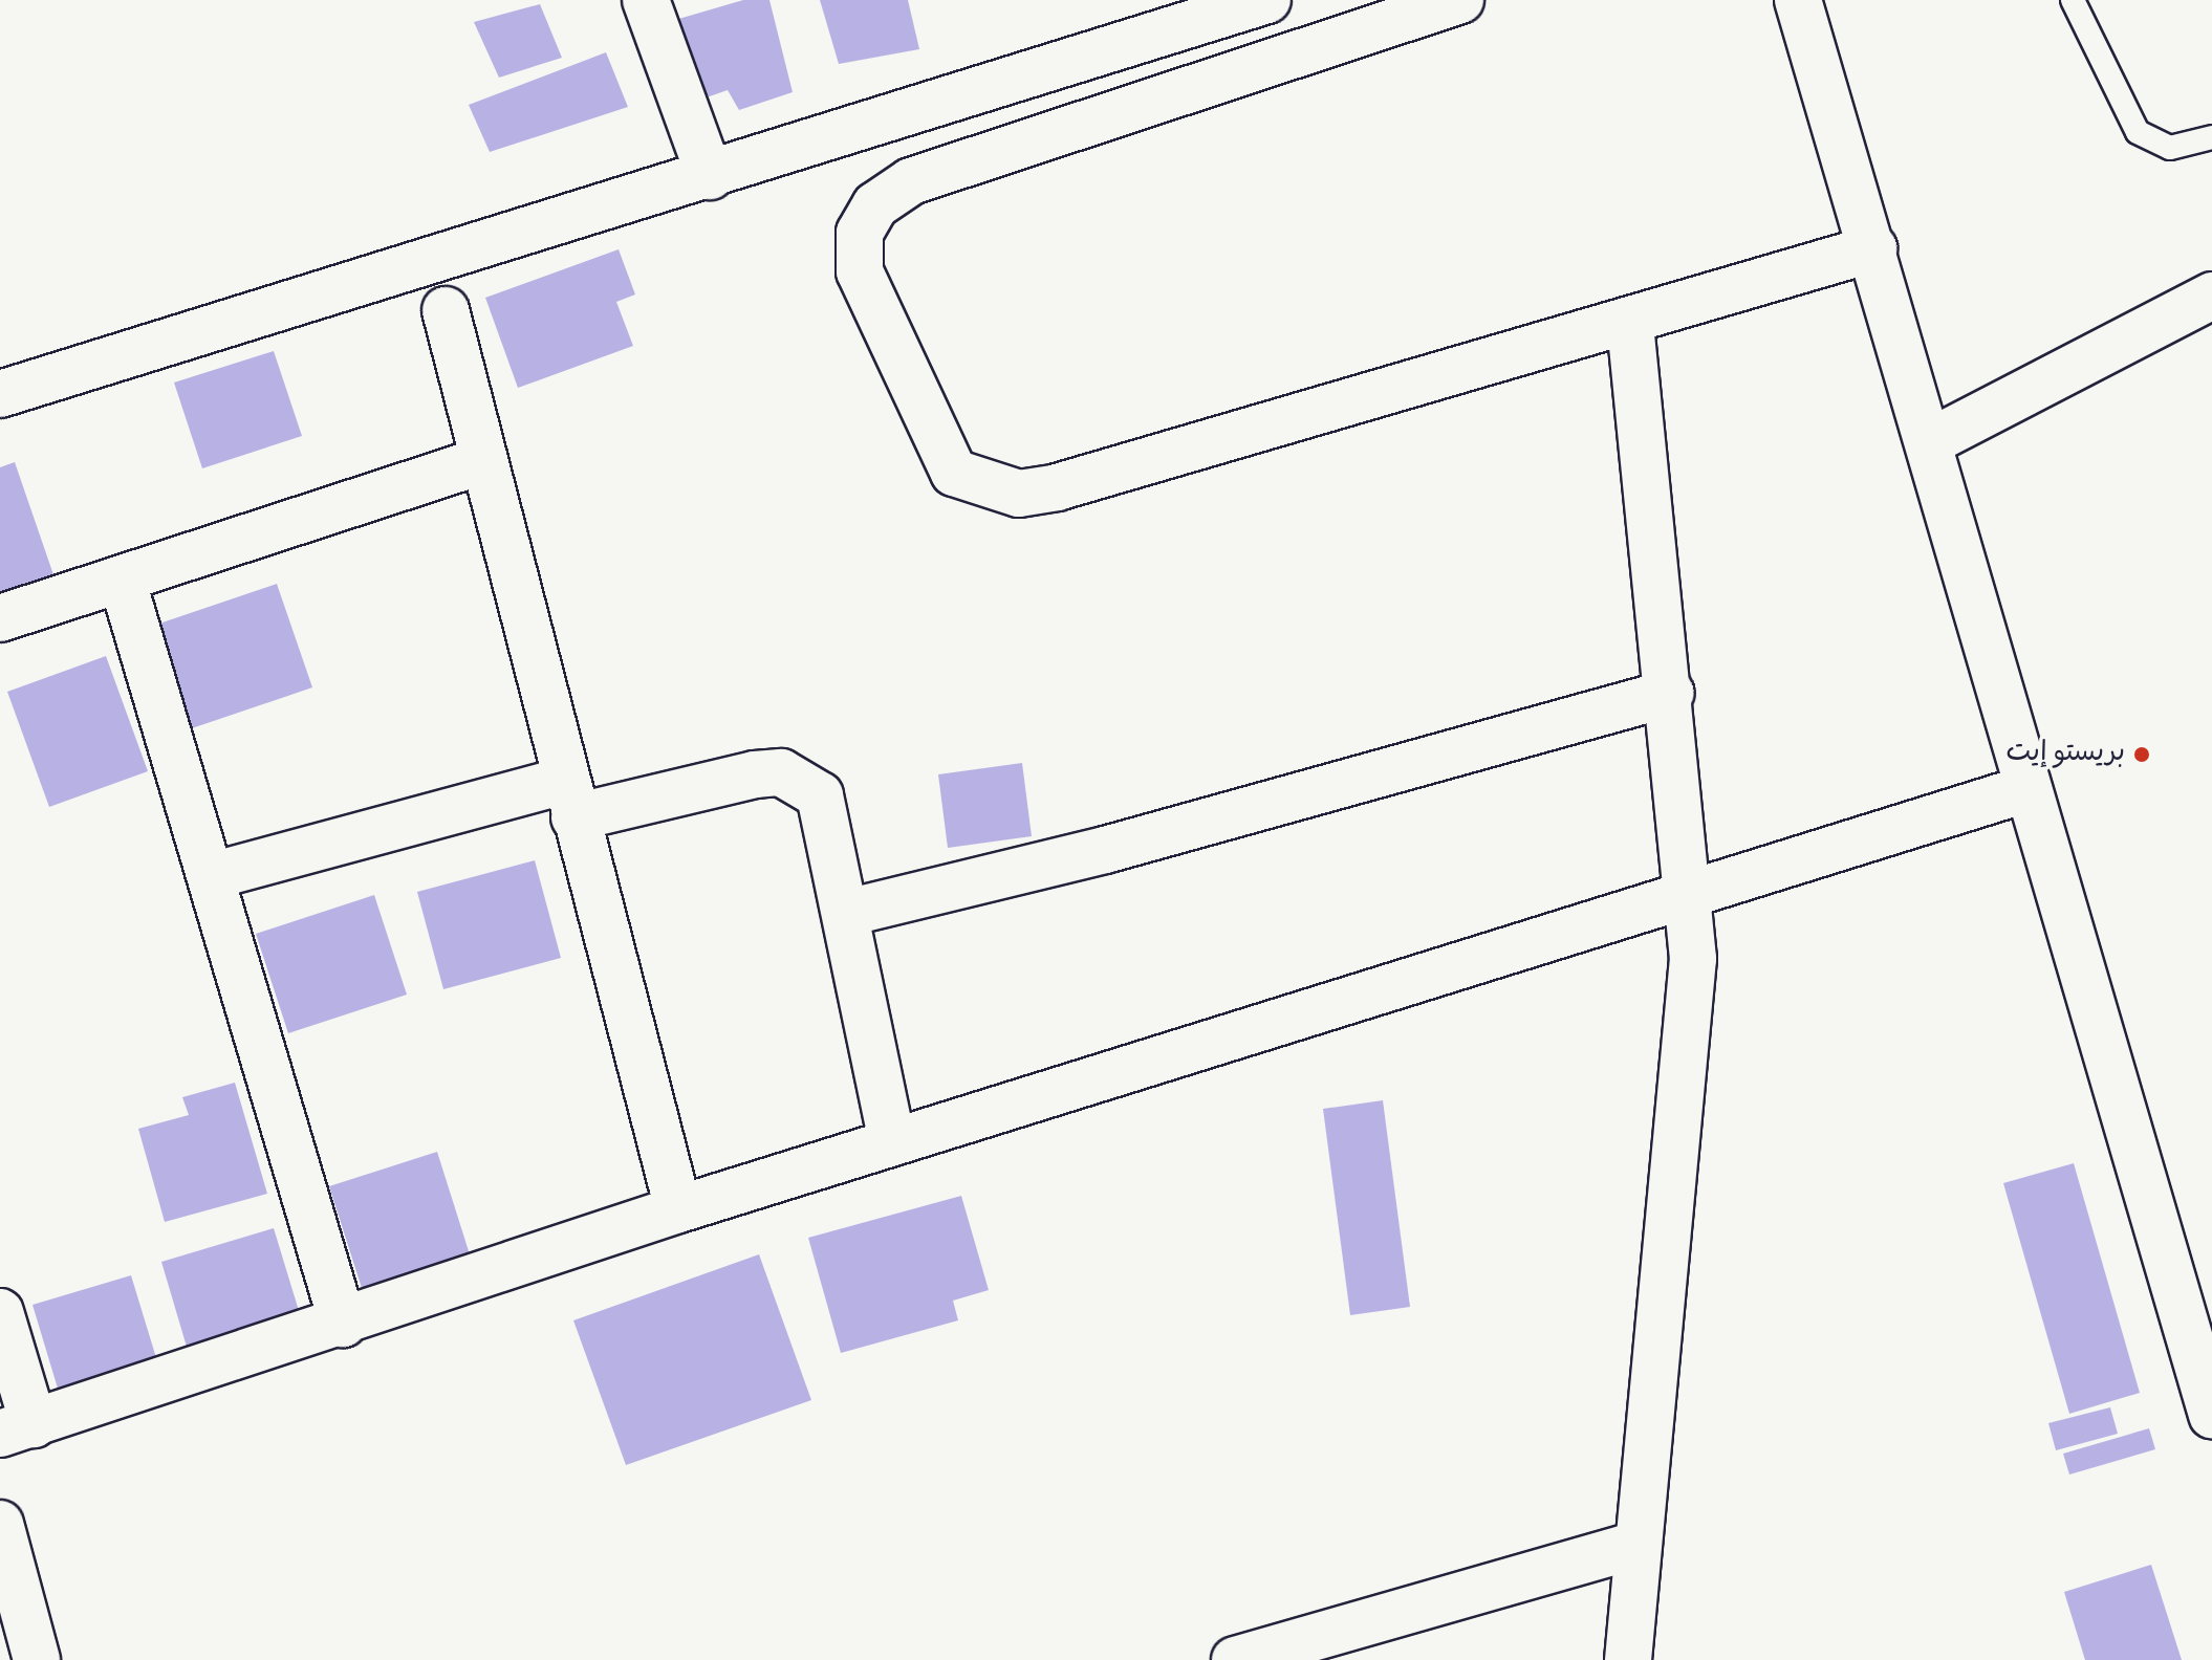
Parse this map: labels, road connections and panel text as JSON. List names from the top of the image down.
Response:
{
  "places": ["بريستو إيت"]
}
